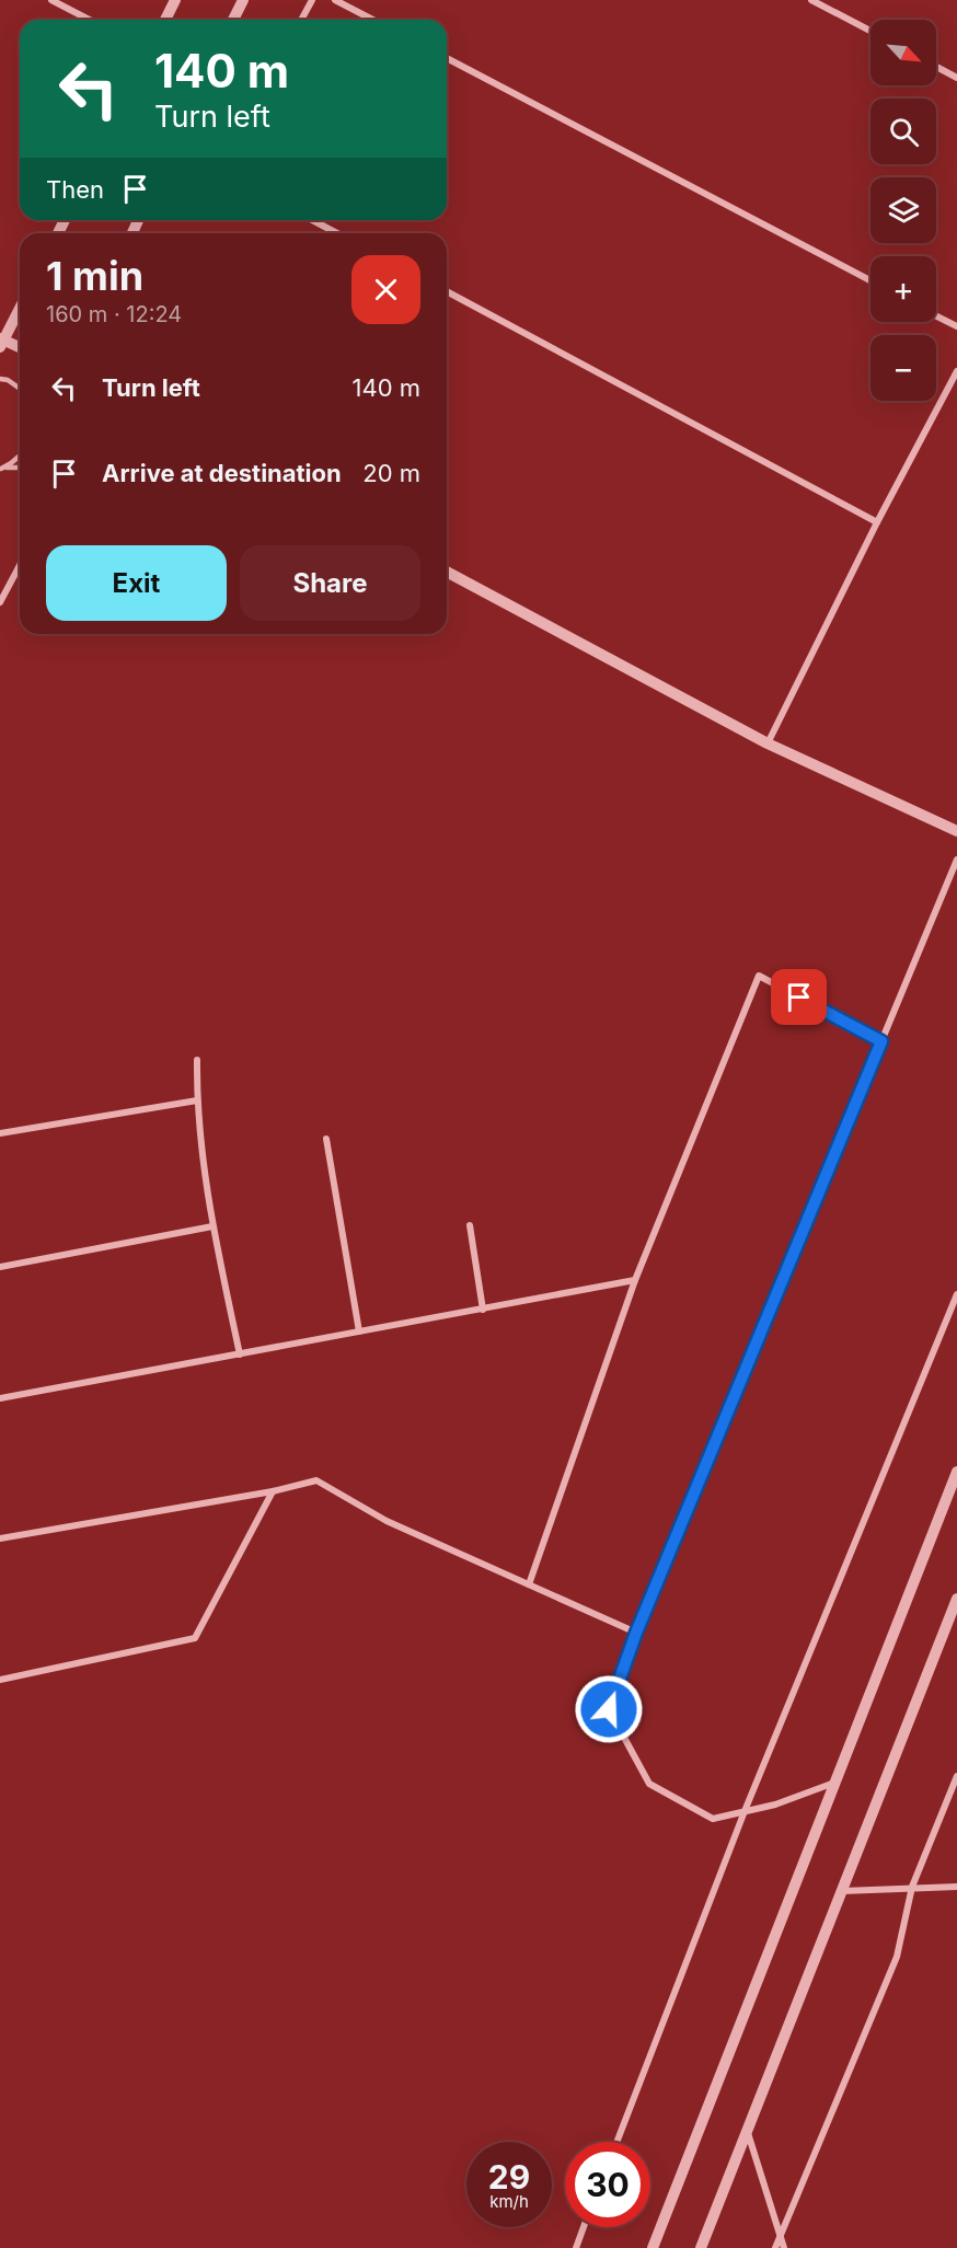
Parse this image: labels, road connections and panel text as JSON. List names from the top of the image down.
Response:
{
  "north": "bottom right",
  "page": {
    "map_buttons": ["+", "−"],
    "turn": ["140 m", "Turn left"],
    "then": "Then",
    "heading": ["1 min", "160 m · 12:24"],
    "list": [
      {
        "name": "Turn left",
        "value": "140 m"
      },
      {
        "name": "Arrive at destination",
        "value": "20 m"
      }
    ],
    "buttons": ["Exit", "Share"],
    "speed": "29 km/h",
    "limit": "30"
  }
}
